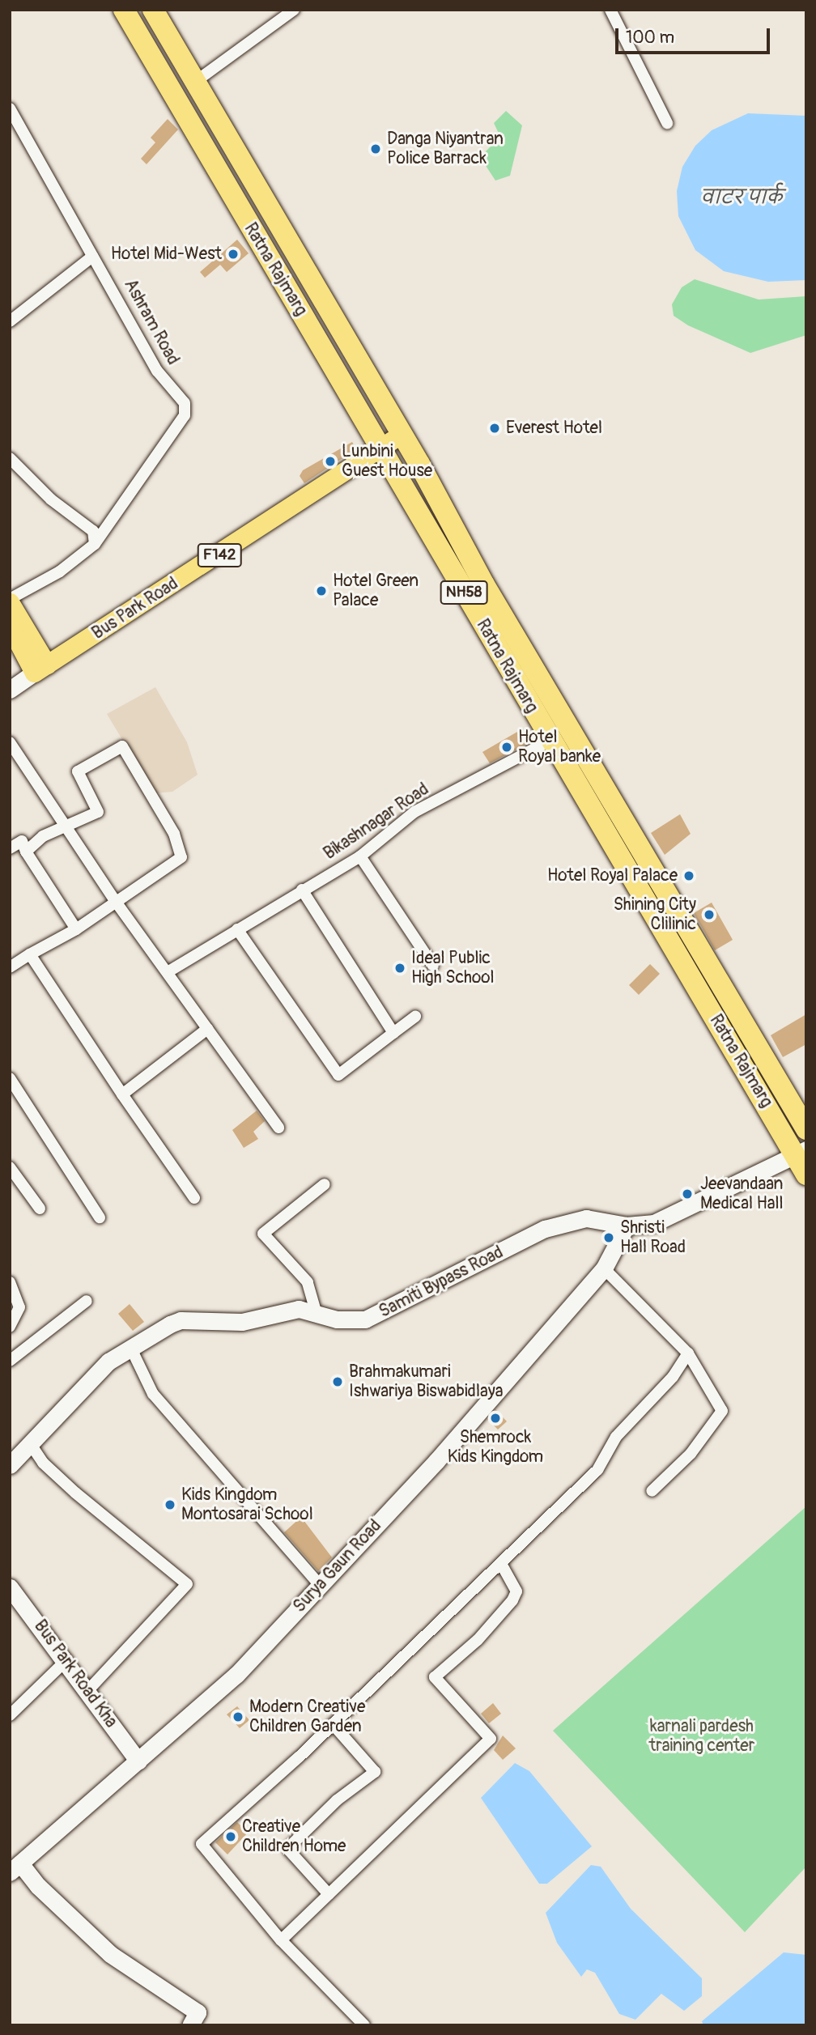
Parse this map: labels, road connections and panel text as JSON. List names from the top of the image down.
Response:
{
  "streets": {
    "highway": ["Ratna Rajmarg", "NH58"],
    "main road": ["F142", "Bus Park Road"],
    "street": [
      "Ashram Road",
      "Bikashnagar Road",
      "Samiti Bypass Road",
      "Surya Gaun Road",
      "Bus Park Road Kha"
    ]
  },
  "crossings": [
    ["Ratna Rajmarg", "Bus Park Road"],
    ["Ratna Rajmarg", "Bikashnagar Road"],
    ["Ratna Rajmarg", "Samiti Bypass Road"],
    ["Samiti Bypass Road", "Surya Gaun Road"],
    ["Surya Gaun Road", "Bus Park Road Kha"]
  ],
  "water": ["वाटर पार्क"],
  "parks": ["karnali pardesh training center"],
  "places": [
    "Danga Niyantran Police Barrack",
    "Hotel Mid-West",
    "Everest Hotel",
    "Lunbini Guest House",
    "Hotel Green Palace",
    "Hotel Royal banke",
    "Hotel Royal Palace",
    "Shining City Clilinic",
    "Ideal Public High School",
    "Jeevandaan Medical Hall",
    "Shristi Hall Road",
    "Brahmakumari Ishwariya Biswabidlaya",
    "Shemrock Kids Kingdom",
    "Kids Kingdom Montosarai School",
    "Modern Creative Children Garden",
    "Creative Children Home"
  ],
  "scale_bar": "100 m"
}
